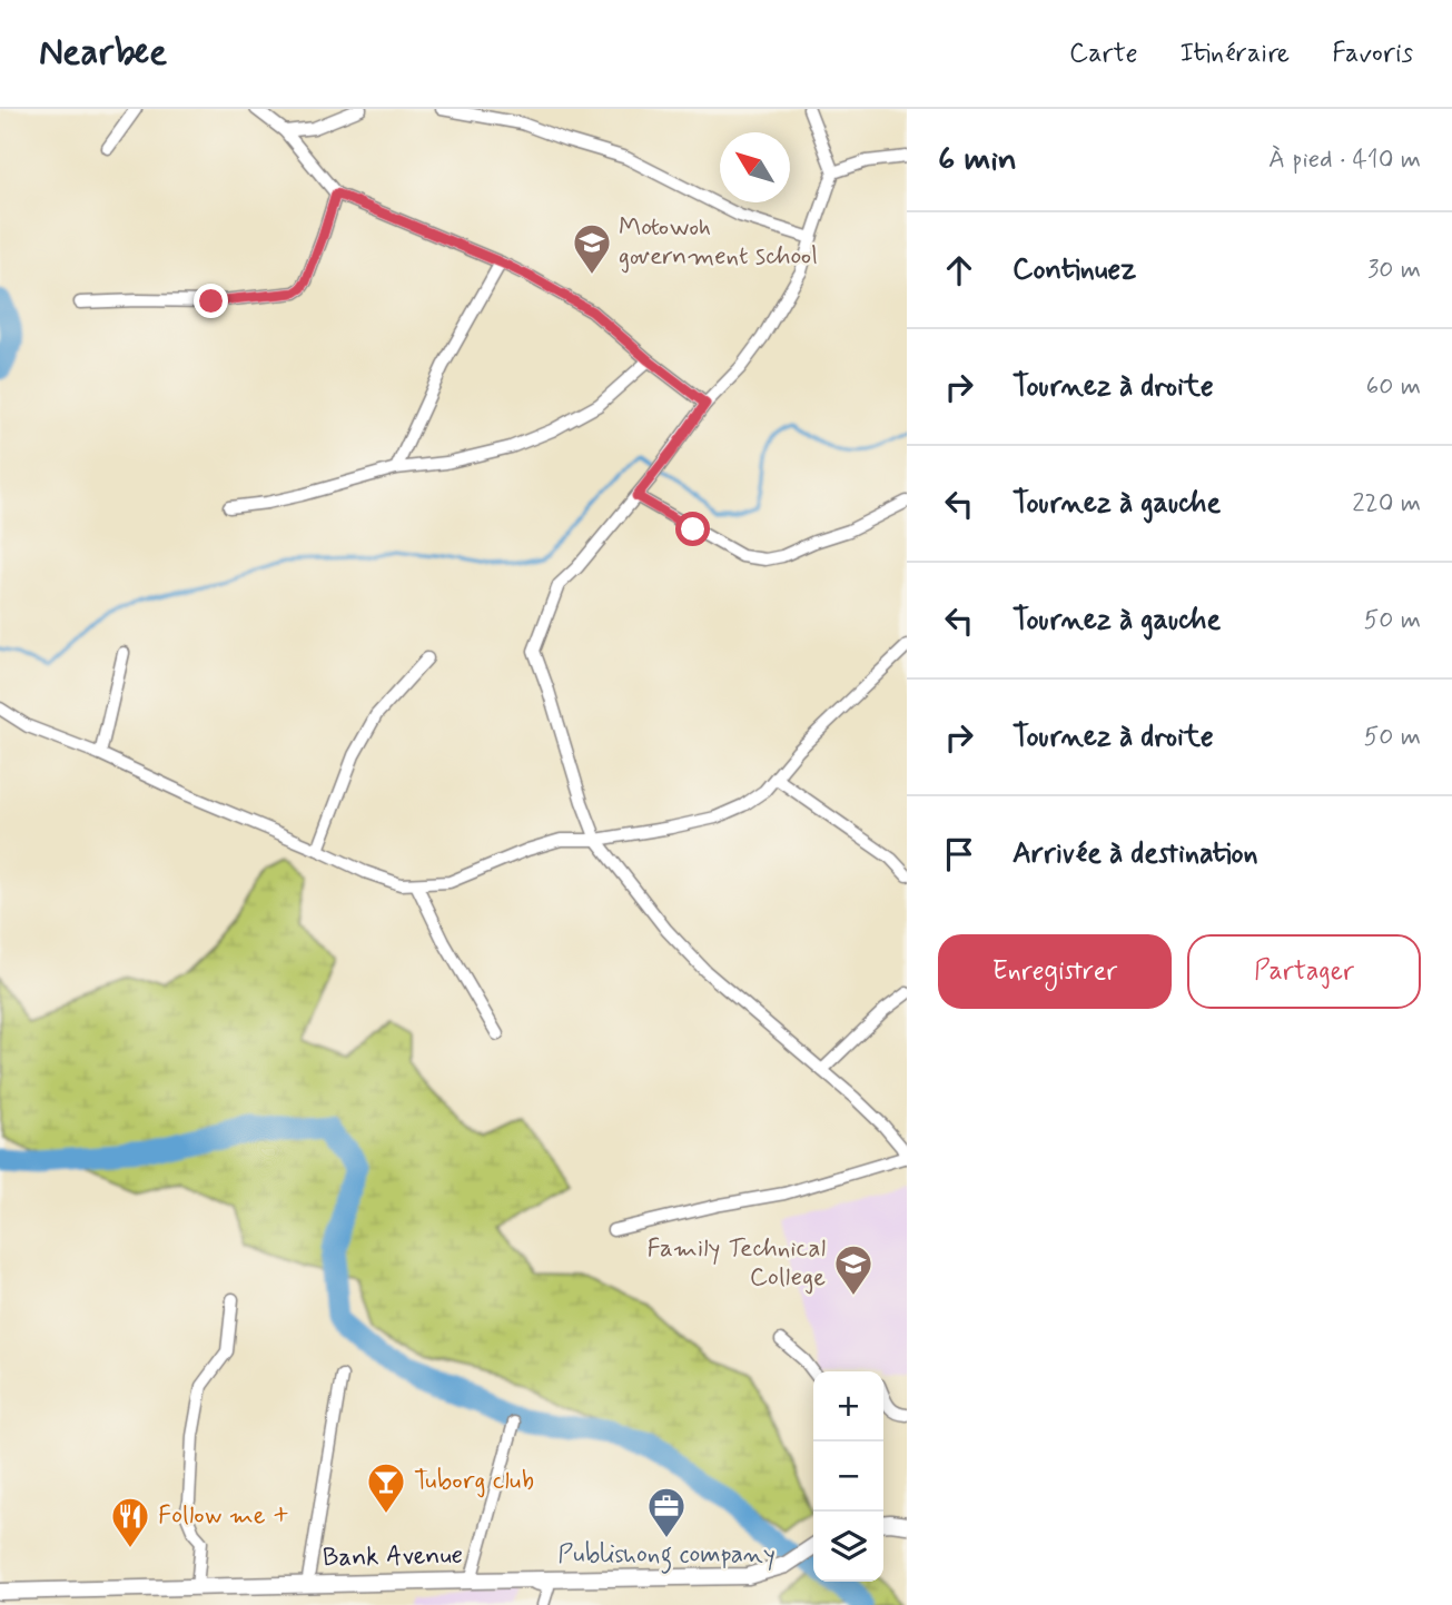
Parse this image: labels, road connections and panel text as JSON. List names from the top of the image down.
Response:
{
  "streets": {
    "street": ["Bank Avenue"]
  },
  "places": {
    "school or university": ["Motowoh government school", "Family Technical College"],
    "bar": ["Tuborg club"],
    "office": ["Publishong company"],
    "restaurant": ["Follow me +"]
  },
  "north": "top left",
  "page": {
    "header": "Nearbee",
    "nav": ["Carte", "Itinéraire", "Favoris"],
    "heading": ["6 min", "À pied · 410 m"],
    "list": [
      ["Continuez", "30 m"],
      ["Tournez à droite", "60 m"],
      ["Tournez à gauche", "220 m"],
      ["Tournez à gauche", "50 m"],
      ["Tournez à droite", "50 m"],
      "Arrivée à destination"
    ],
    "buttons": ["Enregistrer", "Partager"],
    "map_buttons": ["+", "−"]
  }
}
